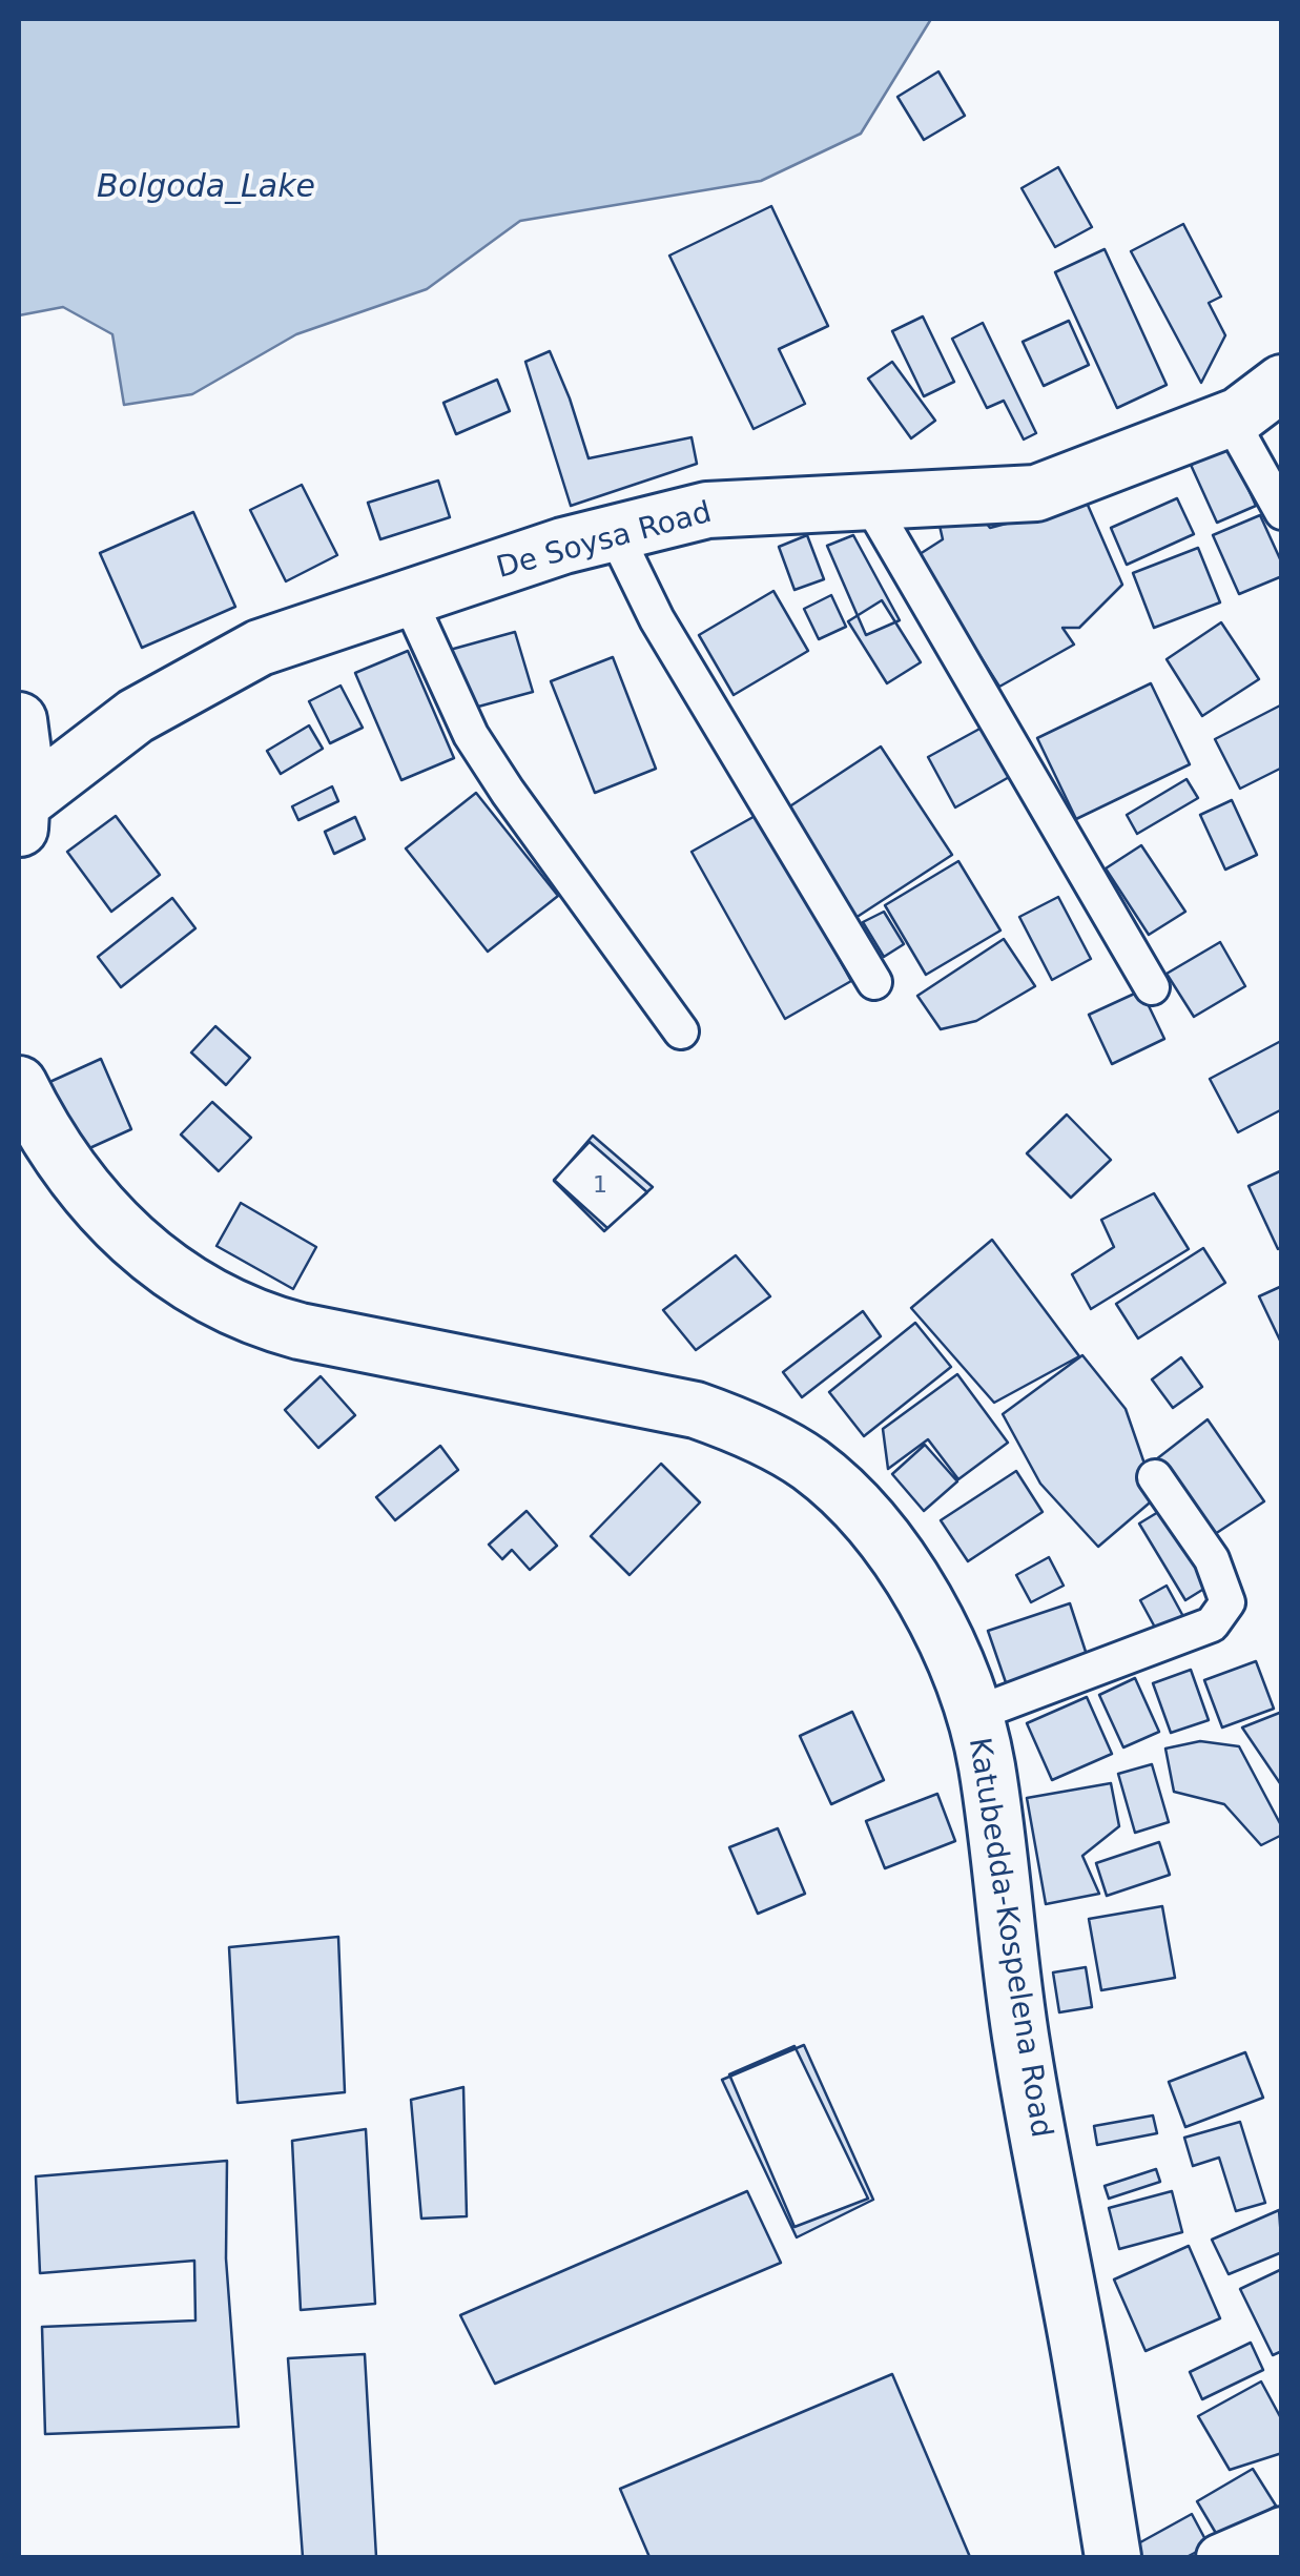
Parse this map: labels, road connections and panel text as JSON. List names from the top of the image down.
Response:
{
  "streets": {
    "main road": ["De Soysa Road", "Katubedda-Kospelena Road"]
  },
  "water": ["Bolgoda_Lake"],
  "house_numbers": ["1"]
}
